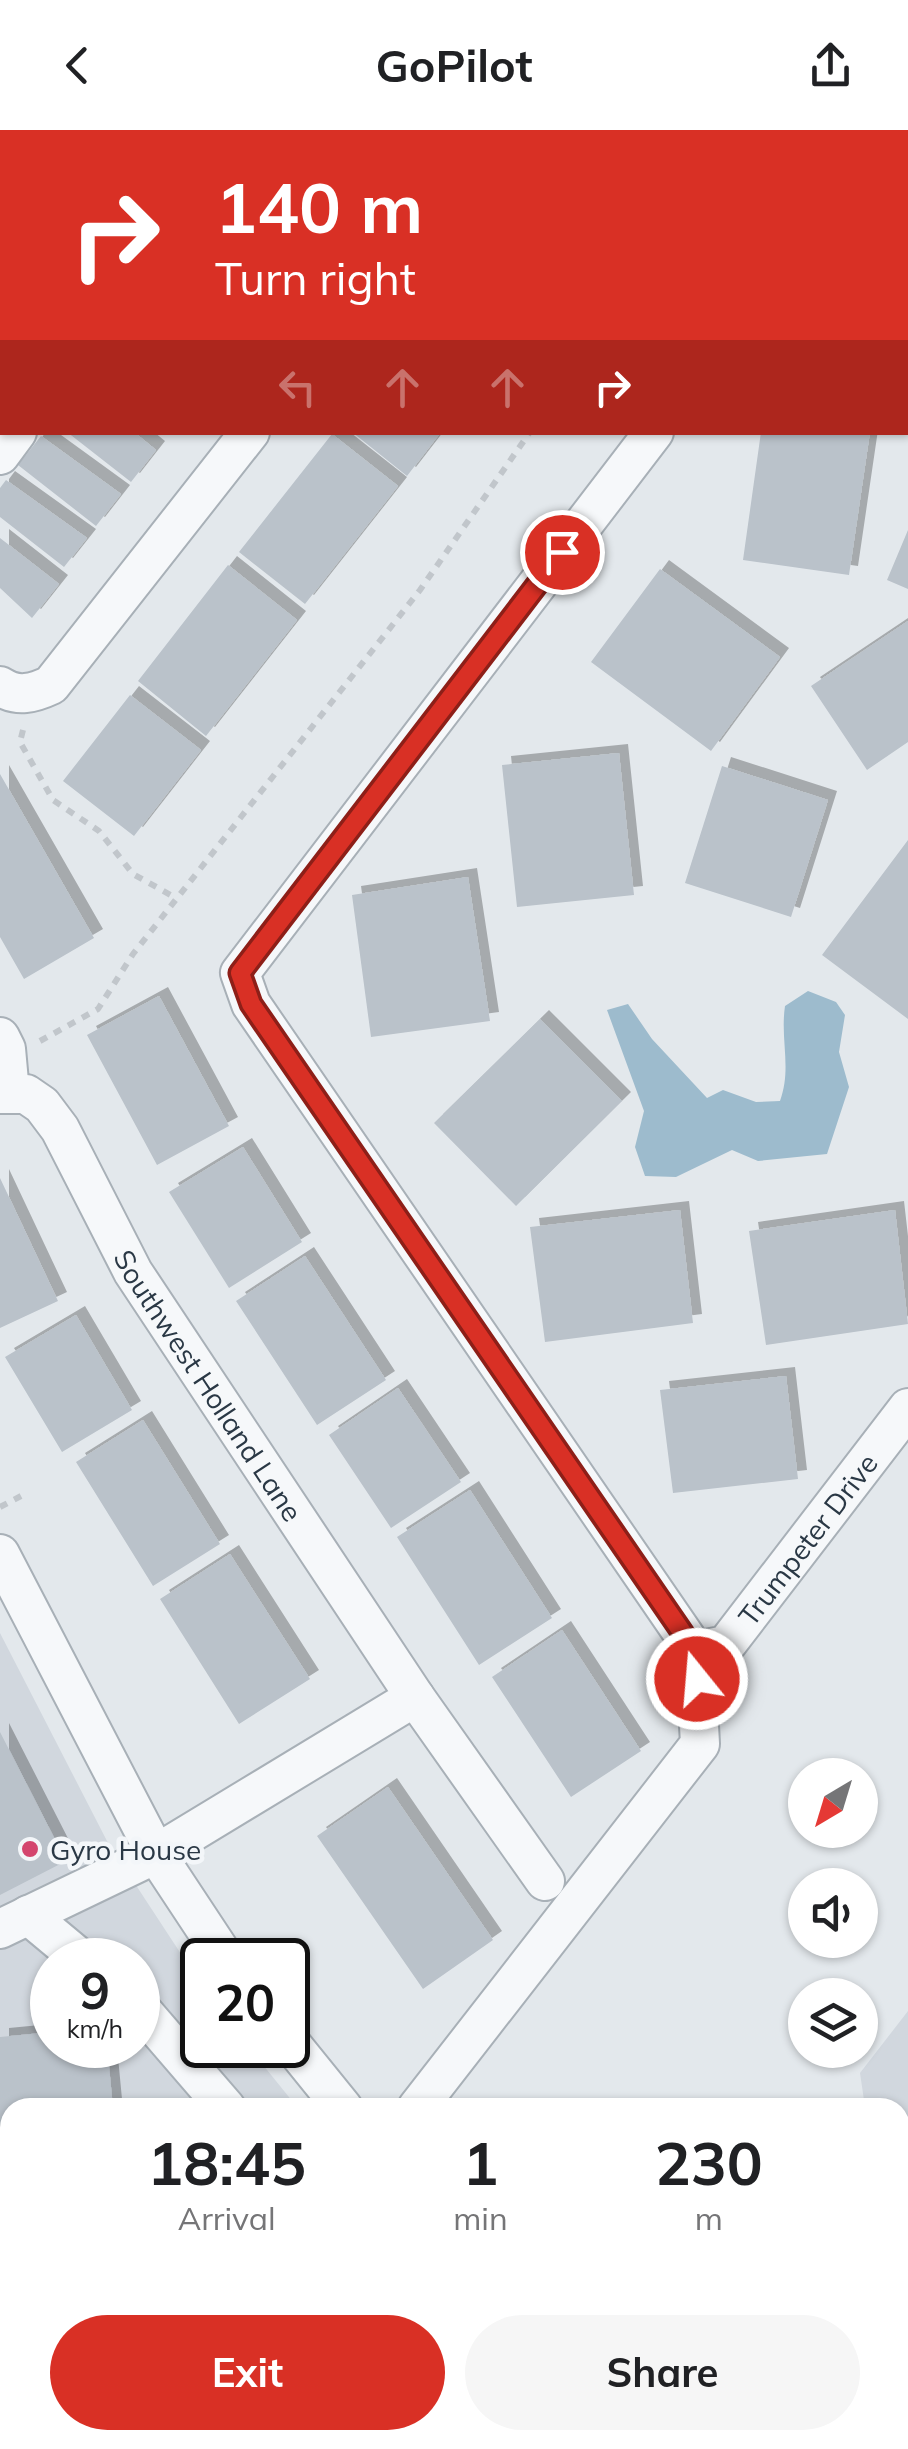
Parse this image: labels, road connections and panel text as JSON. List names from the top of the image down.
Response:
{
  "streets": {
    "street": ["Southwest Holland Lane", "Trumpeter Drive"]
  },
  "places": ["Gyro House"],
  "north": "bottom left",
  "page": {
    "header": "GoPilot",
    "turn": ["140 m", "Turn right"],
    "speed": "9 km/h",
    "limit": "20",
    "eta": [
      "18:45",
      "Arrival",
      "1",
      "min",
      "230",
      "m"
    ],
    "buttons": ["Exit", "Share"]
  }
}
